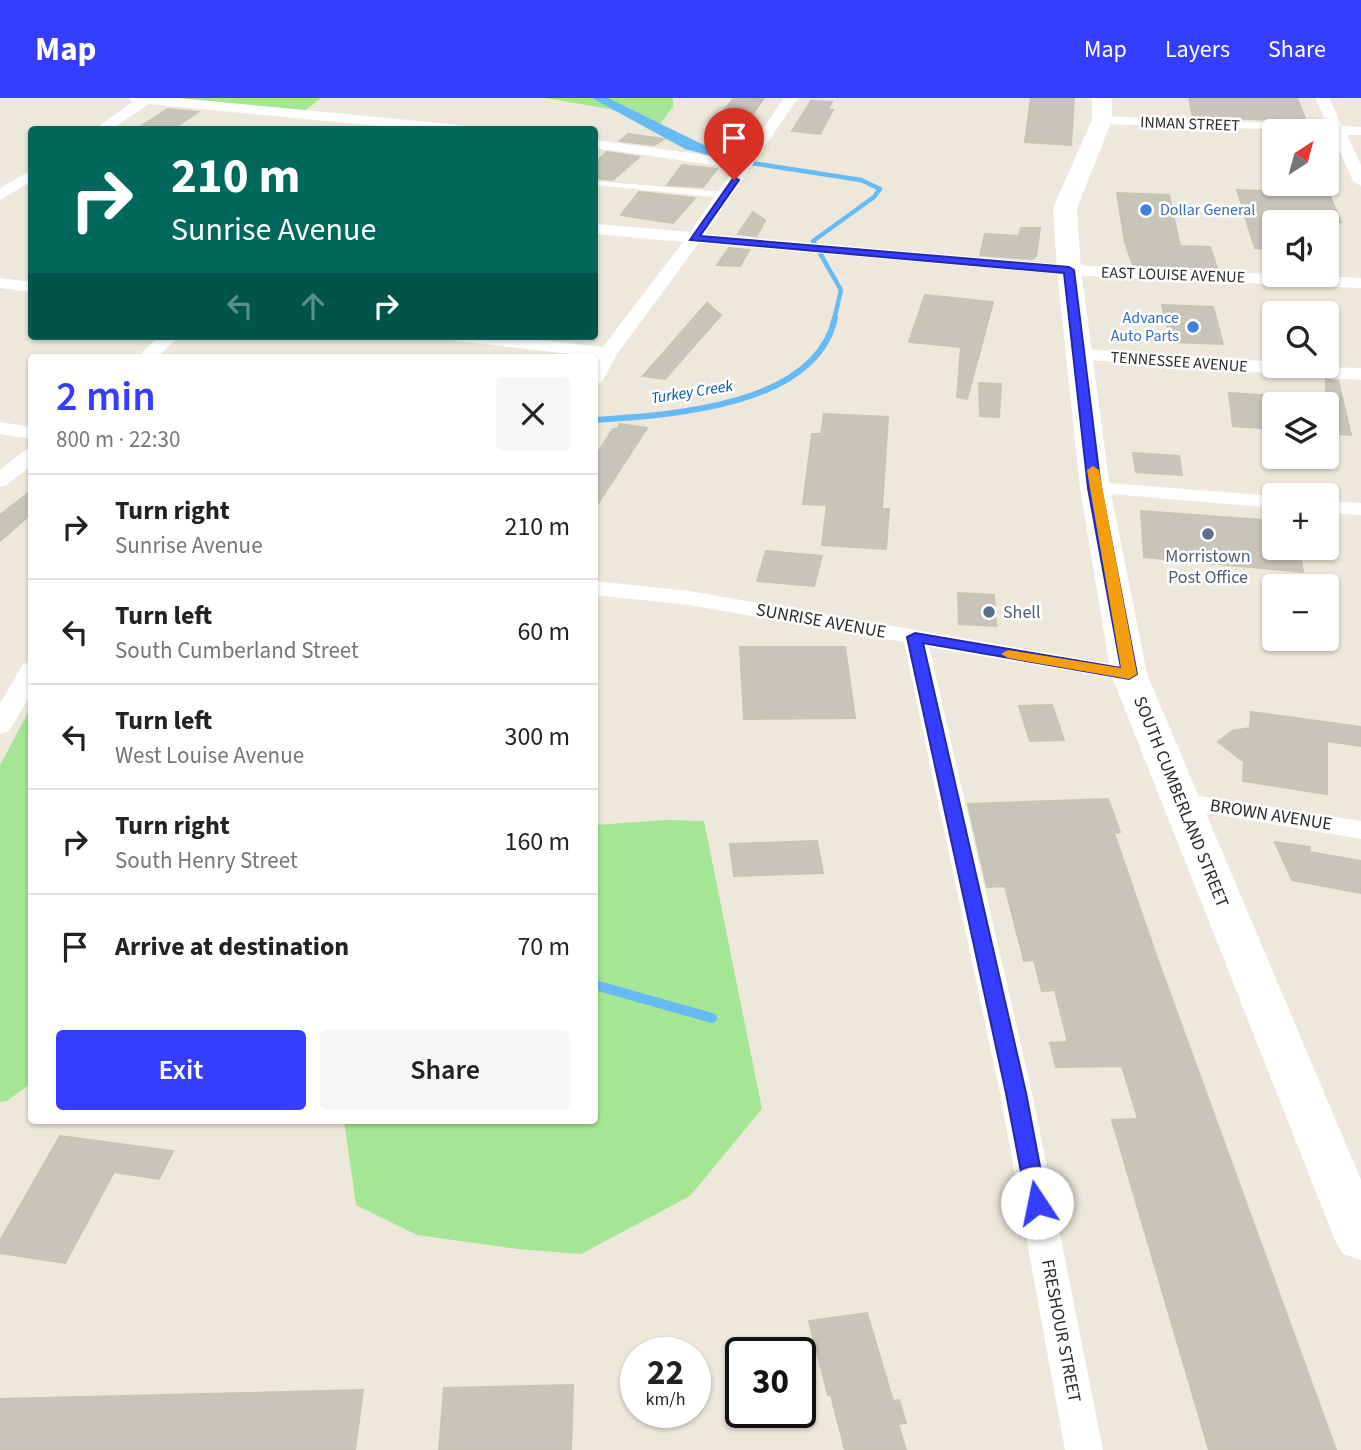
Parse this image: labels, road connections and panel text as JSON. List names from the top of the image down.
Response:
{
  "streets": {
    "main road": ["SOUTH CUMBERLAND STREET"],
    "street": [
      "INMAN STREET",
      "EAST LOUISE AVENUE",
      "TENNESSEE AVENUE",
      "SUNRISE AVENUE",
      "BROWN AVENUE",
      "FRESHOUR STREET"
    ]
  },
  "crossings": [
    ["INMAN STREET", "SOUTH CUMBERLAND STREET"],
    ["EAST LOUISE AVENUE", "SOUTH CUMBERLAND STREET"],
    ["TENNESSEE AVENUE", "SOUTH CUMBERLAND STREET"],
    ["SUNRISE AVENUE", "SOUTH CUMBERLAND STREET"],
    ["SUNRISE AVENUE", "FRESHOUR STREET"],
    ["SOUTH CUMBERLAND STREET", "BROWN AVENUE"]
  ],
  "water": ["Turkey Creek"],
  "places": [
    "Dollar General",
    "Advance Auto Parts",
    "Morristown Post Office",
    "Shell"
  ],
  "north": "top right",
  "page": {
    "header": "Map",
    "nav": ["Map", "Layers", "Share"],
    "map_buttons": ["+", "−"],
    "turn": ["210 m", "Sunrise Avenue"],
    "heading": ["2 min", "800 m · 22:30"],
    "list": [
      {
        "name": "Turn right",
        "note": "Sunrise Avenue",
        "value": "210 m"
      },
      {
        "name": "Turn left",
        "note": "South Cumberland Street",
        "value": "60 m"
      },
      {
        "name": "Turn left",
        "note": "West Louise Avenue",
        "value": "300 m"
      },
      {
        "name": "Turn right",
        "note": "South Henry Street",
        "value": "160 m"
      },
      {
        "name": "Arrive at destination",
        "value": "70 m"
      }
    ],
    "buttons": ["Exit", "Share"],
    "speed": "22 km/h",
    "limit": "30"
  }
}
